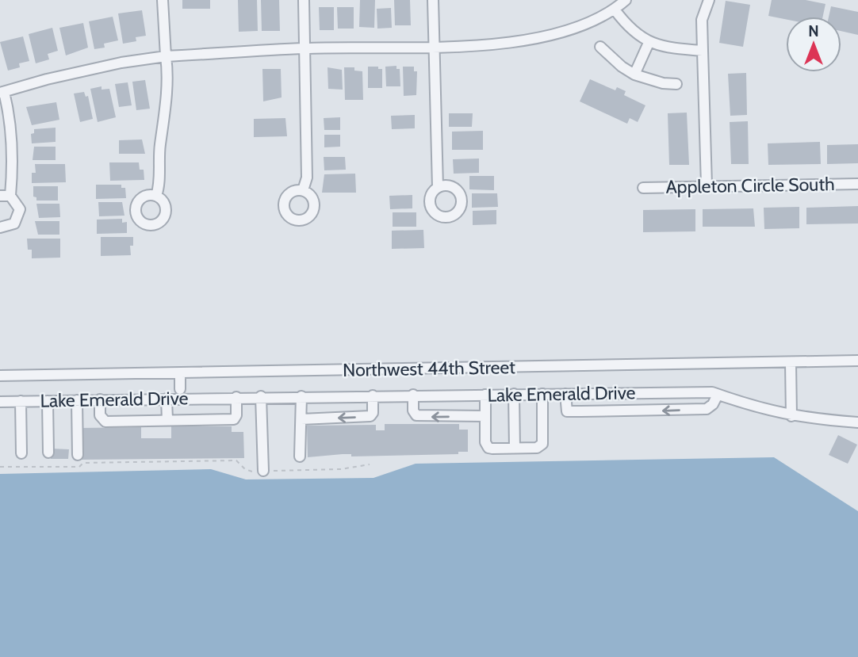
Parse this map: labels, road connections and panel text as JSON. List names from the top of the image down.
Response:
{
  "streets": {
    "street": ["Appleton Circle South", "Northwest 44th Street", "Lake Emerald Drive"]
  },
  "north": "top"
}
